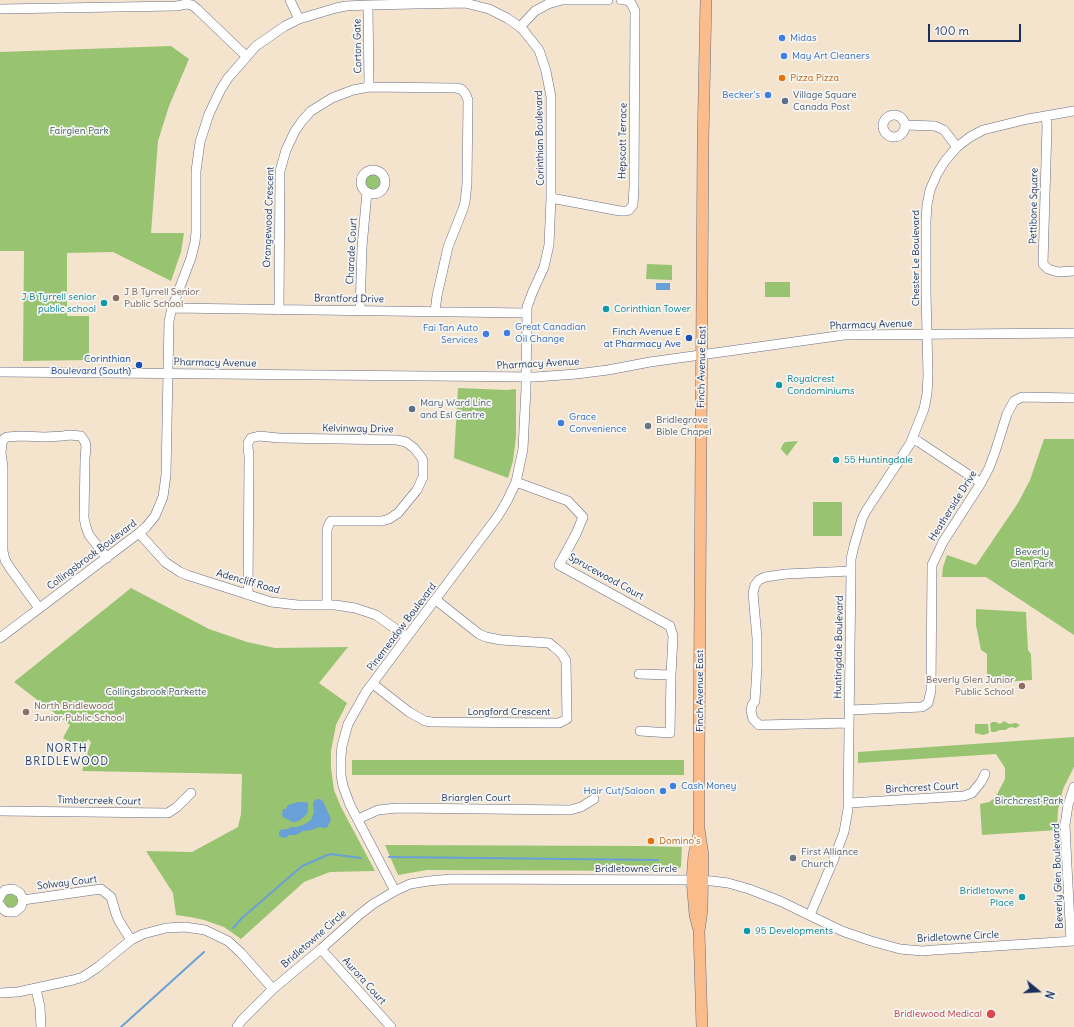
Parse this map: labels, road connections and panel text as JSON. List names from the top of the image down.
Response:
{
  "streets": {
    "main road": ["Finch Avenue East"],
    "street": [
      "Corton Gate",
      "Corinthian Boulevard",
      "Hepscott Terrace",
      "Pettibone Square",
      "Orangewood Crescent",
      "Charade Court",
      "Chester Le Boulevard",
      "Brantford Drive",
      "Pharmacy Avenue",
      "Kelvinway Drive",
      "Heatherside Drive",
      "Collingsbrook Boulevard",
      "Sprucewood Court",
      "Adencliff Road",
      "Pinemeadow Boulevard",
      "Huntingdale Boulevard",
      "Longford Crescent",
      "Birchcrest Court",
      "Briarglen Court",
      "Timbercreek Court",
      "Bridletowne Circle",
      "Beverly Glen Boulevard",
      "Solway Court",
      "Aurora Court"
    ]
  },
  "crossings": [
    ["Corton Gate", "Corinthian Boulevard"],
    ["Corton Gate", "Orangewood Crescent"],
    ["Corinthian Boulevard", "Hepscott Terrace"],
    ["Corinthian Boulevard", "Brantford Drive"],
    ["Corinthian Boulevard", "Pharmacy Avenue"],
    ["Corinthian Boulevard", "Collingsbrook Boulevard"],
    ["Corinthian Boulevard", "Pinemeadow Boulevard"],
    ["Pettibone Square", "Chester Le Boulevard"],
    ["Orangewood Crescent", "Brantford Drive"],
    ["Charade Court", "Brantford Drive"],
    ["Chester Le Boulevard", "Pharmacy Avenue"],
    ["Chester Le Boulevard", "Huntingdale Boulevard"],
    ["Pharmacy Avenue", "Finch Avenue East"],
    ["Pharmacy Avenue", "Collingsbrook Boulevard"],
    ["Pharmacy Avenue", "Pinemeadow Boulevard"],
    ["Pharmacy Avenue", "Huntingdale Boulevard"],
    ["Finch Avenue East", "Bridletowne Circle"],
    ["Kelvinway Drive", "Adencliff Road"],
    ["Heatherside Drive", "Huntingdale Boulevard"],
    ["Collingsbrook Boulevard", "Adencliff Road"],
    ["Sprucewood Court", "Pinemeadow Boulevard"],
    ["Adencliff Road", "Pinemeadow Boulevard"],
    ["Pinemeadow Boulevard", "Longford Crescent"],
    ["Pinemeadow Boulevard", "Briarglen Court"],
    ["Pinemeadow Boulevard", "Bridletowne Circle"],
    ["Huntingdale Boulevard", "Birchcrest Court"],
    ["Huntingdale Boulevard", "Bridletowne Circle"],
    ["Bridletowne Circle", "Beverly Glen Boulevard"],
    ["Bridletowne Circle", "Aurora Court"]
  ],
  "districts": ["NORTH BRIDLEWOOD"],
  "parks": [
    "Fairglen Park",
    "Beverly Glen Park",
    "Collingsbrook Parkette",
    "Birchcrest Park"
  ],
  "places": [
    "Midas",
    "May Art Cleaners",
    "Pizza Pizza",
    "Becker's",
    "Village Square Canada Post",
    "J B Tyrrell Senior Public School",
    "J B Tyrrell senior public school",
    "Corinthian Tower",
    "Great Canadian Oil Change",
    "Fai Tan Auto Services",
    "Finch Avenue E at Pharmacy Ave",
    "Corinthian Boulevard (South)",
    "Royalcrest Condominiums",
    "Mary Ward Linc and Esl Centre",
    "Grace Convenience",
    "Bridlegrove Bible Chapel",
    "55 Huntingdale",
    "Beverly Glen Junior Public School",
    "North Bridlewood Junior Public School",
    "Cash Money",
    "Hair Cut/Saloon",
    "Domino's",
    "First Alliance Church",
    "Bridletowne Place",
    "95 Developments",
    "Bridlewood Medical"
  ],
  "scale_bar": "100 m",
  "north": "right"
}
